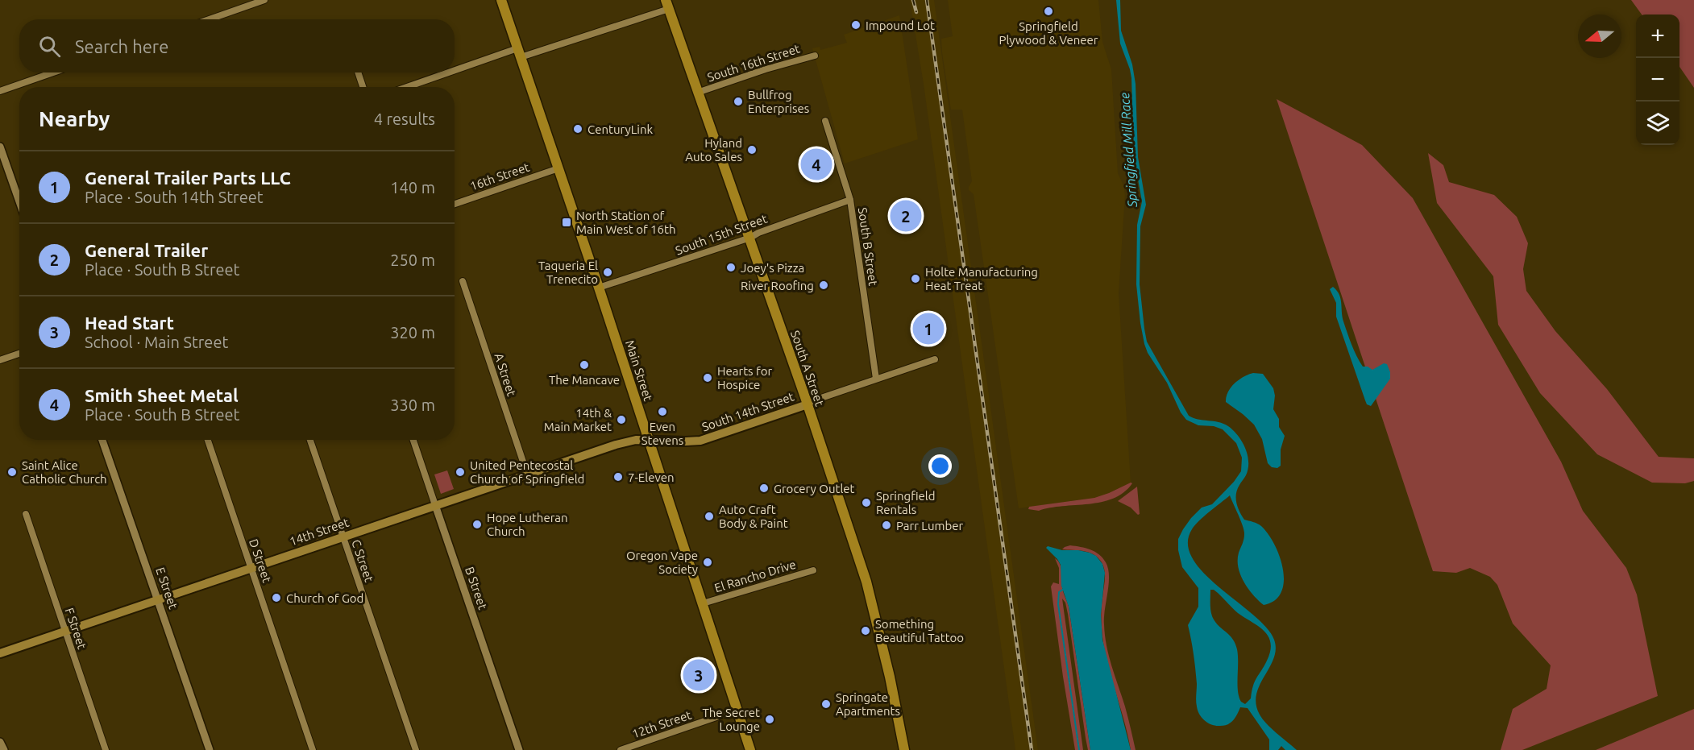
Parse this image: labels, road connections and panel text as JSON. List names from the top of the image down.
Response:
{
  "streets": {
    "main road": [
      "South A Street",
      "Main Street",
      "South 14th Street",
      "14th Street"
    ],
    "street": [
      "South 16th Street",
      "16th Street",
      "South 15th Street",
      "South B Street",
      "A Street",
      "D Street",
      "C Street",
      "El Rancho Drive",
      "E Street",
      "B Street",
      "F Street",
      "12th Street"
    ]
  },
  "crossings": [
    ["South 16th Street", "South A Street"],
    ["16th Street", "Main Street"],
    ["South 15th Street", "South B Street"],
    ["South 15th Street", "South A Street"],
    ["South 15th Street", "Main Street"],
    ["South B Street", "South 14th Street"],
    ["South A Street", "South 14th Street"],
    ["Main Street", "South 14th Street"],
    ["Main Street", "14th Street"],
    ["Main Street", "El Rancho Drive"],
    ["Main Street", "12th Street"],
    ["A Street", "14th Street"],
    ["South 14th Street", "14th Street"],
    ["14th Street", "D Street"],
    ["14th Street", "C Street"],
    ["14th Street", "E Street"],
    ["14th Street", "B Street"],
    ["14th Street", "F Street"]
  ],
  "water": ["Springfield Mill Race"],
  "places": {
    "other": [
      "Springfield Plywood & Veneer",
      "Impound Lot",
      "Bullfrog Enterprises",
      "CenturyLink",
      "Hyland Auto Sales",
      "Joey's Pizza",
      "Taqueria El Trenecito",
      "Holte Manufacturing Heat Treat",
      "River Roofing",
      "The Mancave",
      "Hearts for Hospice",
      "Even Stevens",
      "14th & Main Market",
      "Saint Alice Catholic Church",
      "United Pentecostal Church of Springfield",
      "7-Eleven",
      "Grocery Outlet",
      "Springfield Rentals",
      "Auto Craft Body & Paint",
      "Hope Lutheran Church",
      "Parr Lumber",
      "Oregon Vape Society",
      "Church of God",
      "Something Beautiful Tattoo",
      "Springate Apartments",
      "The Secret Lounge"
    ],
    "transit": ["North Station of Main West of 16th"]
  },
  "north": "left",
  "page": {
    "map_buttons": ["+", "−"],
    "search": "Search here",
    "heading": ["Nearby", "4 results"],
    "pins": [
      "4",
      "2",
      "1",
      "3"
    ],
    "list": [
      {
        "mark": "1",
        "name": "General Trailer Parts LLC",
        "note": "Place · South 14th Street",
        "value": "140 m"
      },
      {
        "mark": "2",
        "name": "General Trailer",
        "note": "Place · South B Street",
        "value": "250 m"
      },
      {
        "mark": "3",
        "name": "Head Start",
        "note": "School · Main Street",
        "value": "320 m"
      },
      {
        "mark": "4",
        "name": "Smith Sheet Metal",
        "note": "Place · South B Street",
        "value": "330 m"
      }
    ]
  }
}
